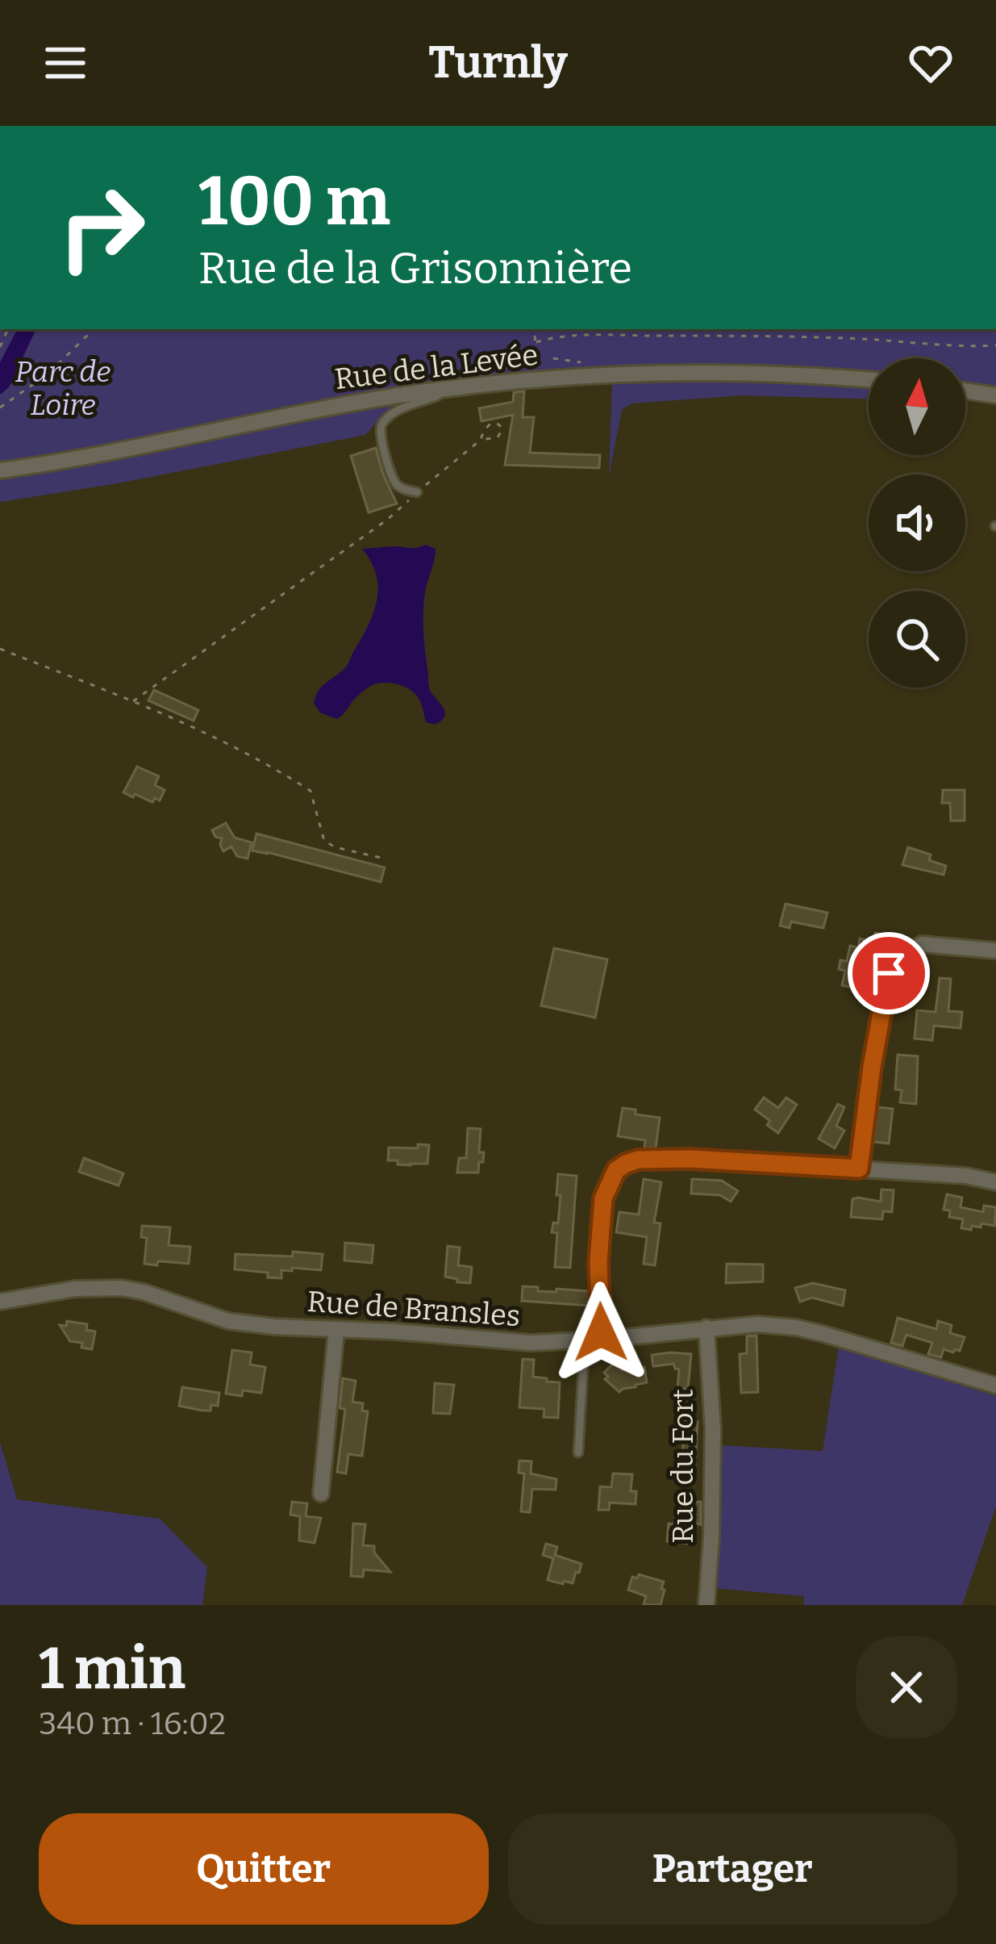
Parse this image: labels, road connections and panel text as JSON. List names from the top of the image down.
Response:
{
  "streets": {
    "street": ["Rue de la Levée", "Rue de Bransles", "Rue du Fort"]
  },
  "crossings": [
    ["Rue de Bransles", "Rue du Fort"]
  ],
  "parks": ["Parc de Loire"],
  "north": "top",
  "page": {
    "header": "Turnly",
    "turn": ["100 m", "Rue de la Grisonnière"],
    "heading": ["1 min", "340 m · 16:02"],
    "buttons": ["Quitter", "Partager"]
  }
}
